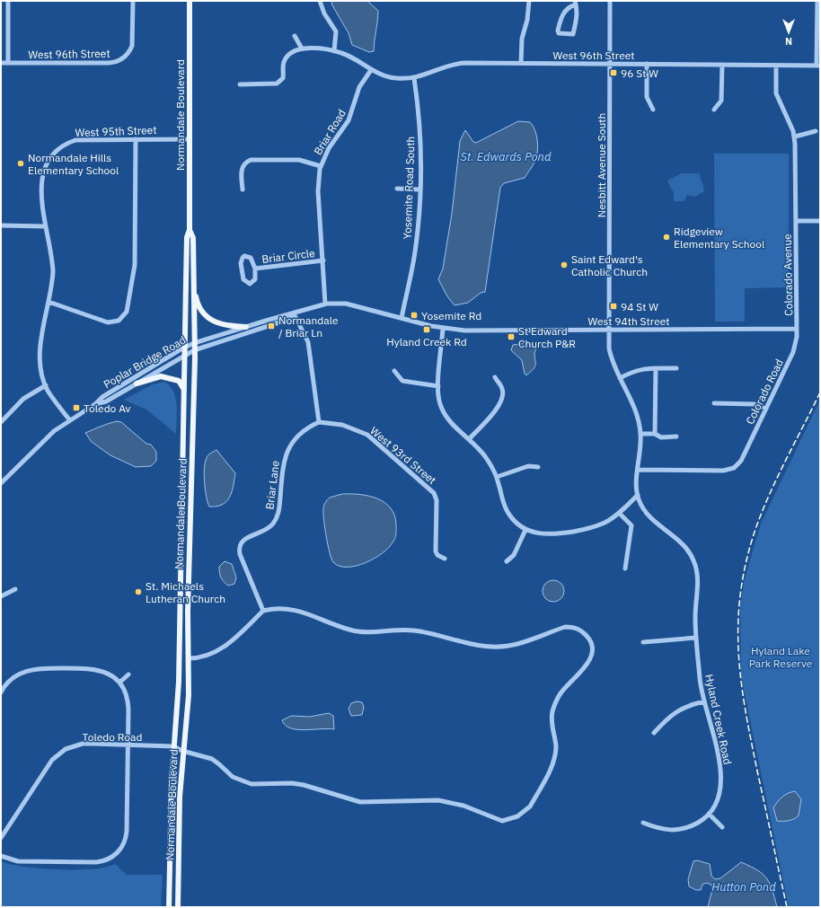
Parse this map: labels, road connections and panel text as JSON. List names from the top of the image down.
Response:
{
  "streets": {
    "main road": ["Normandale Boulevard"],
    "street": [
      "West 96th Street",
      "West 95th Street",
      "Briar Road",
      "Nesbitt Avenue South",
      "Yosemite Road South",
      "Briar Circle",
      "Colorado Avenue",
      "West 94th Street",
      "Poplar Bridge Road",
      "Colorado Road",
      "West 93rd Street",
      "Briar Lane",
      "Hyland Creek Road",
      "Toledo Road"
    ]
  },
  "crossings": [
    ["West 96th Street", "Briar Road"],
    ["West 96th Street", "Nesbitt Avenue South"],
    ["West 96th Street", "Yosemite Road South"],
    ["Normandale Boulevard", "West 95th Street"],
    ["Normandale Boulevard", "Poplar Bridge Road"],
    ["Normandale Boulevard", "Toledo Road"],
    ["Briar Road", "Briar Circle"],
    ["Briar Road", "West 94th Street"],
    ["Nesbitt Avenue South", "West 94th Street"],
    ["Nesbitt Avenue South", "Colorado Road"],
    ["Nesbitt Avenue South", "Hyland Creek Road"],
    ["Yosemite Road South", "West 94th Street"],
    ["Colorado Avenue", "West 94th Street"],
    ["Colorado Avenue", "Colorado Road"],
    ["West 94th Street", "Poplar Bridge Road"],
    ["West 94th Street", "Colorado Road"],
    ["West 93rd Street", "Briar Lane"],
    ["Briar Lane", "Toledo Road"]
  ],
  "water": ["St. Edwards Pond", "Hutton Pond"],
  "parks": ["Hyland Lake Park Reserve"],
  "places": {
    "transit": [
      "96 St W",
      "94 St W",
      "Yosemite Rd",
      "Normandale / Briar Ln",
      "Hyland Creek Rd",
      "St Edward Church P&R",
      "Toledo Av"
    ],
    "other": [
      "Normandale Hills Elementary School",
      "Ridgeview Elementary School",
      "Saint Edward's Catholic Church",
      "St. Michaels Lutheran Church"
    ]
  },
  "north": "bottom"
}
